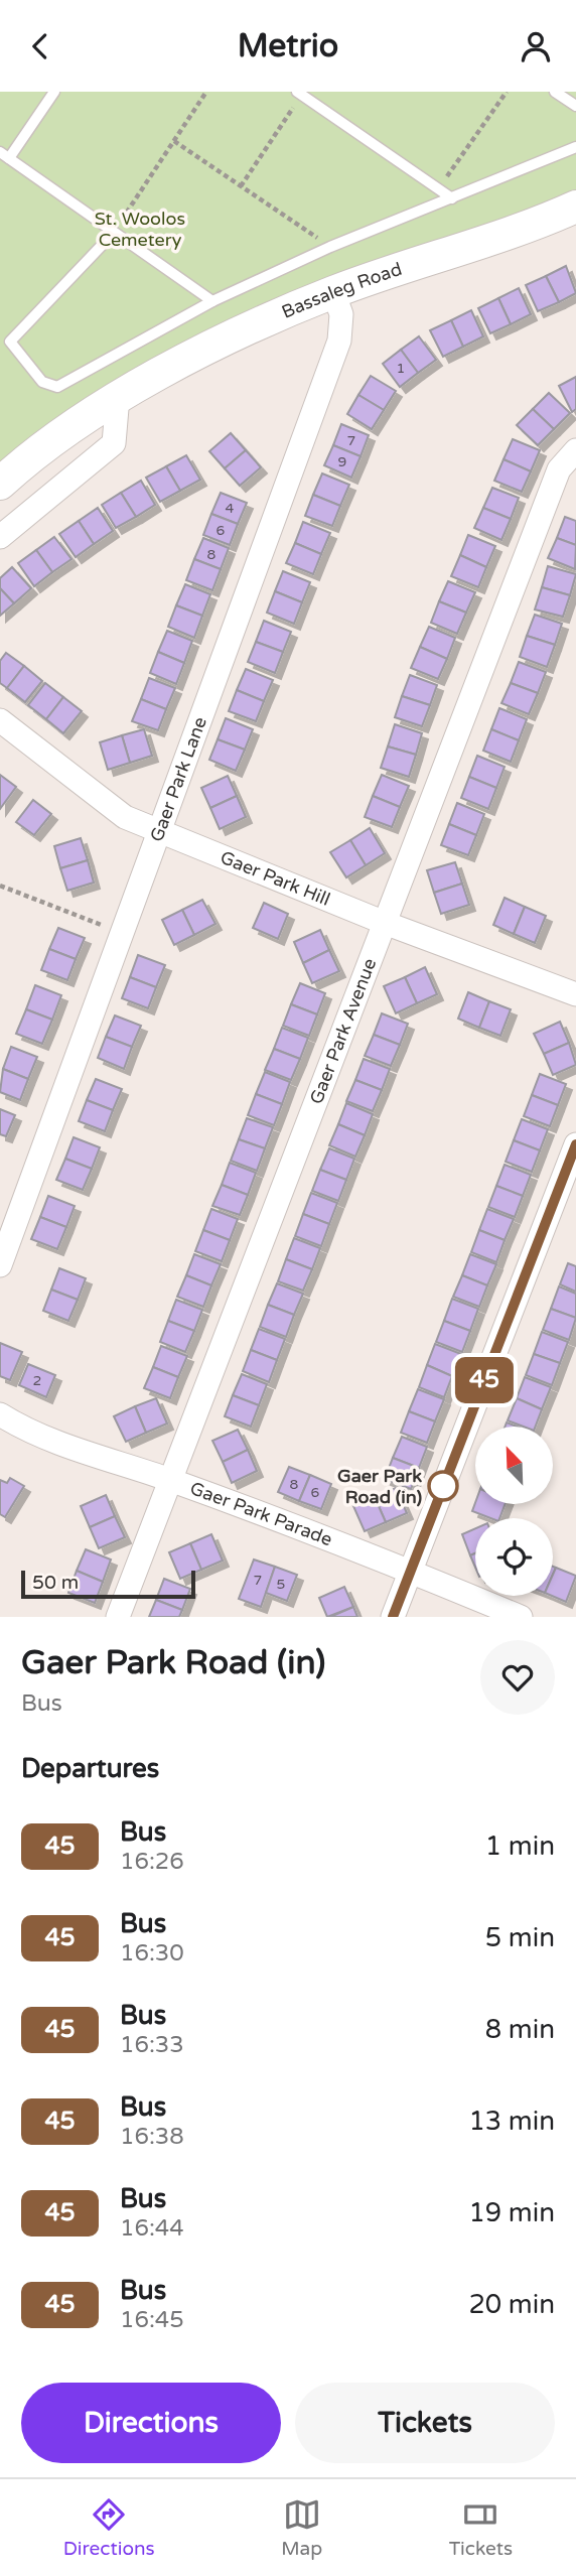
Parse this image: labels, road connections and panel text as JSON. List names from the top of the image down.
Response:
{
  "streets": {
    "street": [
      "Bassaleg Road",
      "Gaer Park Lane",
      "Gaer Park Hill",
      "Gaer Park Avenue",
      "Gaer Park Parade"
    ]
  },
  "crossings": [
    ["Bassaleg Road", "Gaer Park Lane"],
    ["Gaer Park Lane", "Gaer Park Hill"],
    ["Gaer Park Hill", "Gaer Park Avenue"],
    ["Gaer Park Avenue", "Gaer Park Parade"]
  ],
  "parks": ["St. Woolos Cemetery"],
  "places": ["Gaer Park Road (in)"],
  "lines": ["bus line 45"],
  "house_numbers": [
    "1",
    "7",
    "9",
    "4",
    "6",
    "8",
    "2",
    "8",
    "6",
    "7",
    "5"
  ],
  "scale_bar": "50 m",
  "north": "top left",
  "page": {
    "header": "Metrio",
    "on_map": "45",
    "scale": "50 m",
    "heading": [
      ["Gaer Park Road (in)", "Bus"],
      "Departures"
    ],
    "list": [
      {
        "mark": "45",
        "name": "Bus",
        "note": "16:26",
        "value": "1 min"
      },
      {
        "mark": "45",
        "name": "Bus",
        "note": "16:30",
        "value": "5 min"
      },
      {
        "mark": "45",
        "name": "Bus",
        "note": "16:33",
        "value": "8 min"
      },
      {
        "mark": "45",
        "name": "Bus",
        "note": "16:38",
        "value": "13 min"
      },
      {
        "mark": "45",
        "name": "Bus",
        "note": "16:44",
        "value": "19 min"
      },
      {
        "mark": "45",
        "name": "Bus",
        "note": "16:45",
        "value": "20 min"
      }
    ],
    "buttons": ["Directions", "Tickets"],
    "tabs": ["Directions", "Map", "Tickets"]
  }
}
